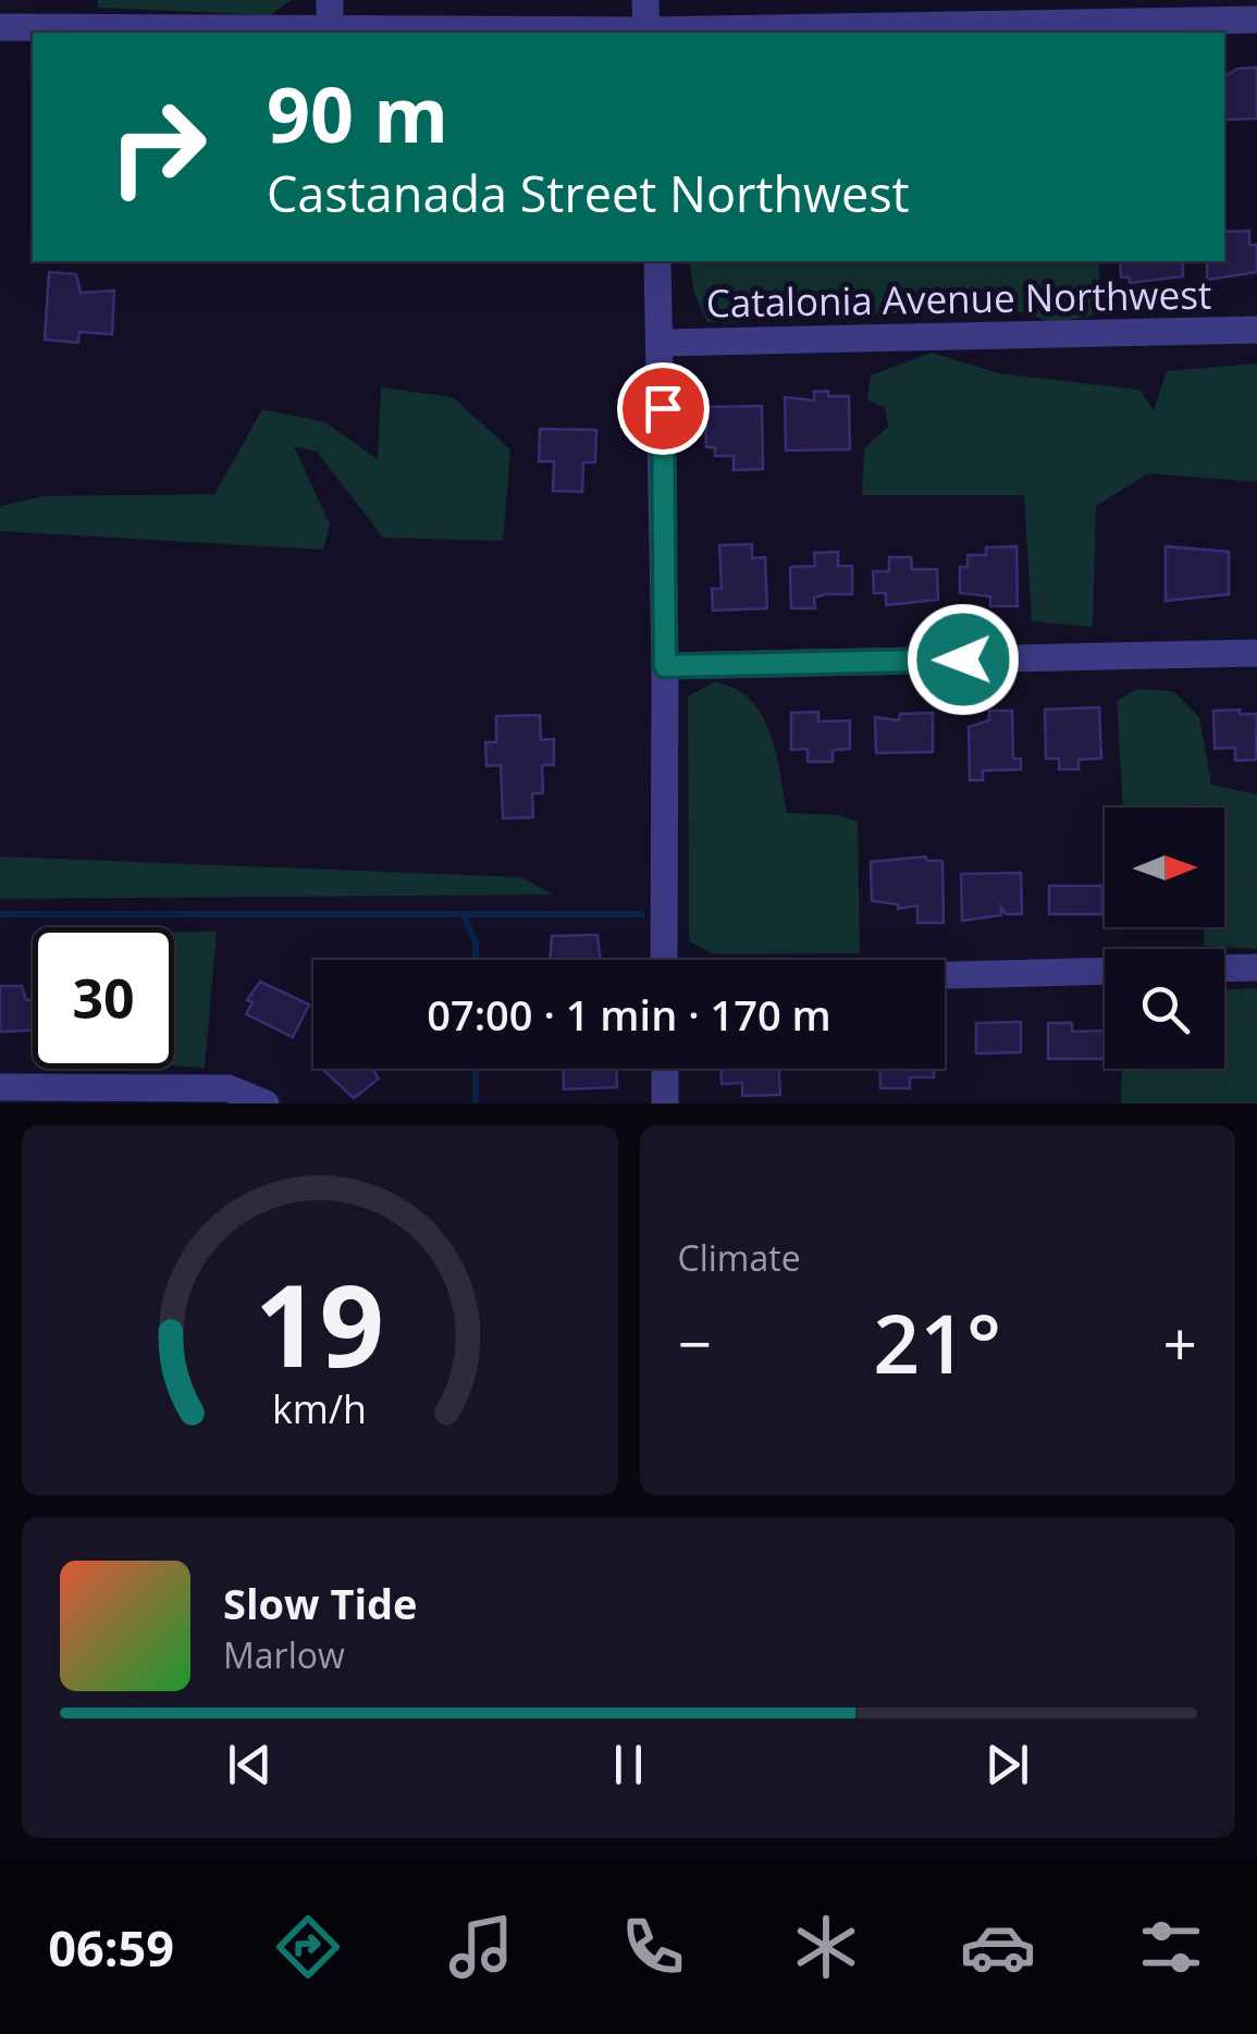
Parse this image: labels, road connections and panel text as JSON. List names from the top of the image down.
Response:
{
  "streets": {
    "street": ["Catalonia Avenue Northwest"]
  },
  "north": "right",
  "page": {
    "turn": ["90 m", "Castanada Street Northwest"],
    "limit": "30",
    "trip": "07:00 · 1 min · 170 m",
    "tile": "Climate",
    "heat": ["−", "21°", "+"],
    "song": ["Slow Tide", "Marlow"],
    "tabs": "06:59",
    "gauge": ["19", "km/h"]
  }
}
